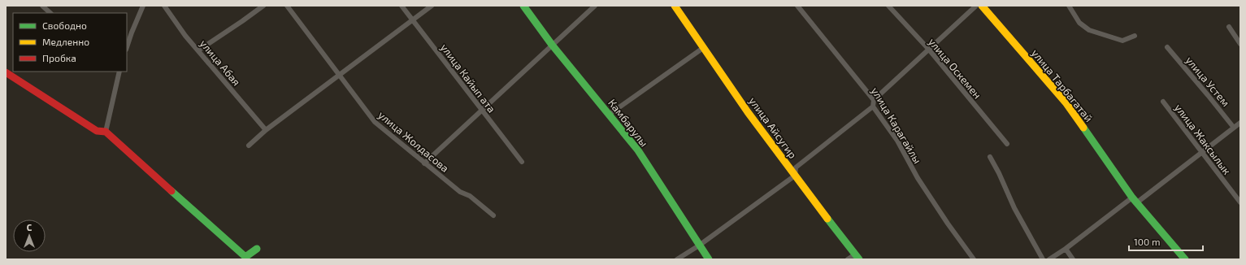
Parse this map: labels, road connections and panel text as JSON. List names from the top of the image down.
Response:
{
  "streets": {
    "street": [
      "улица Абая",
      "улица Оскемен",
      "улица Кайып ата",
      "улица Устем",
      "улица Тарбагатай",
      "Камбарулы",
      "улица Карагайлы",
      "улица Айсугир",
      "улица Жаксылык",
      "улица Жолдасова"
    ]
  },
  "legend": ["Свободно", "Медленно", "Пробка"],
  "scale_bar": "100 m",
  "north": "top"
}
